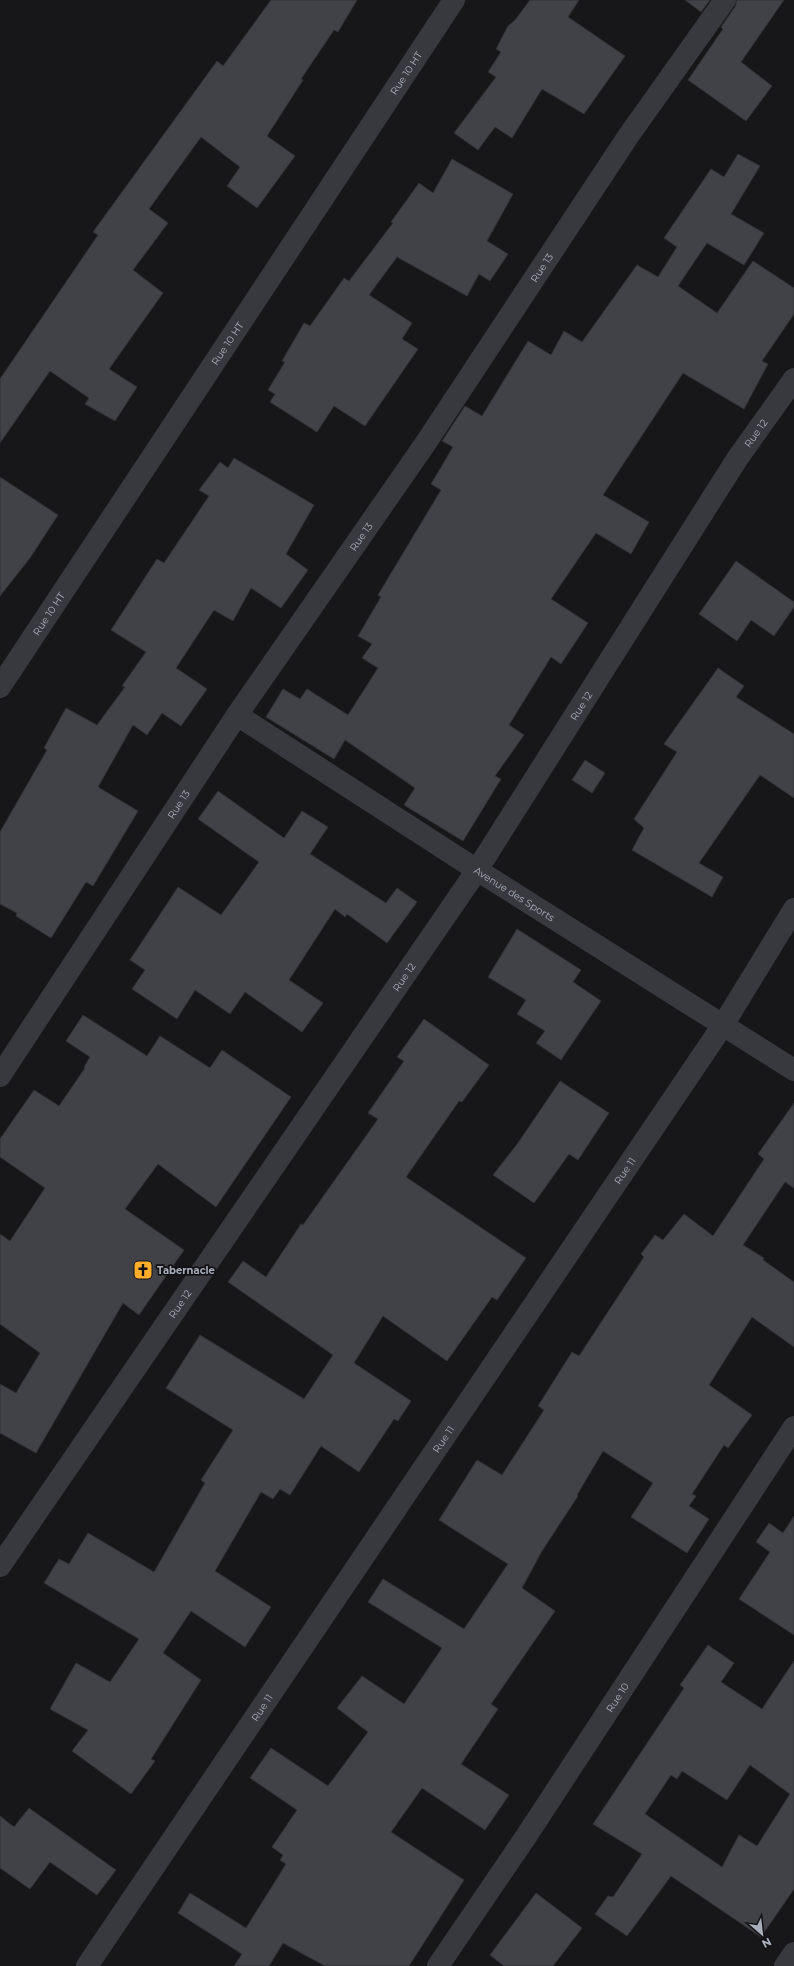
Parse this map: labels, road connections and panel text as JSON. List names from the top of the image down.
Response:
{
  "streets": {
    "street": [
      "Rue 10 HT",
      "Rue 13",
      "Rue 12",
      "Avenue des Sports",
      "Rue 11",
      "Rue 10"
    ]
  },
  "crossings": [
    ["Rue 13", "Avenue des Sports"],
    ["Rue 12", "Avenue des Sports"],
    ["Avenue des Sports", "Rue 11"]
  ],
  "places": {
    "church": ["Tabernacle"]
  },
  "north": "bottom right"
}
